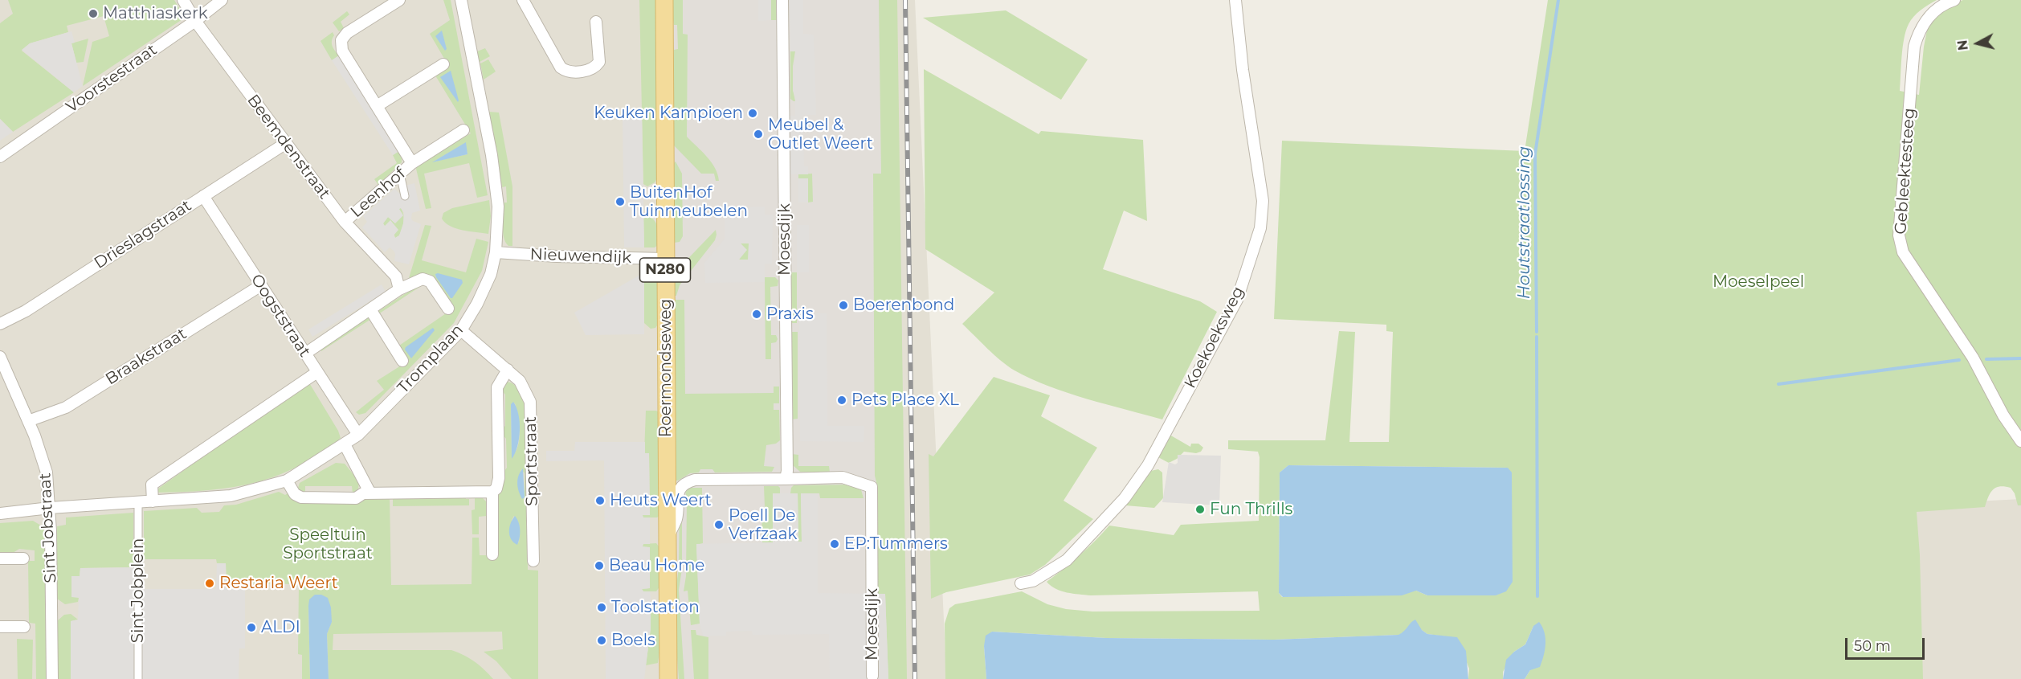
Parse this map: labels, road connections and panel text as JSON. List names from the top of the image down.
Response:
{
  "streets": {
    "main road": ["N280", "Roermondseweg"],
    "street": [
      "Voorstestraat",
      "Beemdenstraat",
      "Gebleektesteeg",
      "Leenhof",
      "Drieslagstraat",
      "Moesdijk",
      "Nieuwendijk",
      "Oogststraat",
      "Koekoeksweg",
      "Braakstraat",
      "Tromplaan",
      "Sportstraat",
      "Sint Jobstraat",
      "Sint Jobplein"
    ]
  },
  "crossings": [
    ["Voorstestraat", "Beemdenstraat"],
    ["Beemdenstraat", "Leenhof"],
    ["Beemdenstraat", "Drieslagstraat"],
    ["Drieslagstraat", "Oogststraat"],
    ["Moesdijk", "Roermondseweg"],
    ["Nieuwendijk", "Tromplaan"],
    ["Nieuwendijk", "Roermondseweg"],
    ["Oogststraat", "Braakstraat"],
    ["Oogststraat", "Tromplaan"],
    ["Braakstraat", "Sint Jobstraat"],
    ["Tromplaan", "Sportstraat"],
    ["Tromplaan", "Sint Jobstraat"],
    ["Tromplaan", "Sint Jobplein"]
  ],
  "water": ["Houtstraatlossing"],
  "parks": ["Moeselpeel", "Speeltuin Sportstraat"],
  "places": [
    "Matthiaskerk",
    "Keuken Kampioen",
    "Meubel & Outlet Weert",
    "BuitenHof Tuinmeubelen",
    "Boerenbond",
    "Praxis",
    "Pets Place XL",
    "Heuts Weert",
    "Fun Thrills",
    "Poell De Verfzaak",
    "EP:Tummers",
    "Beau Home",
    "Restaria Weert",
    "Toolstation",
    "ALDI",
    "Boels"
  ],
  "scale_bar": "50 m",
  "north": "left"
}
